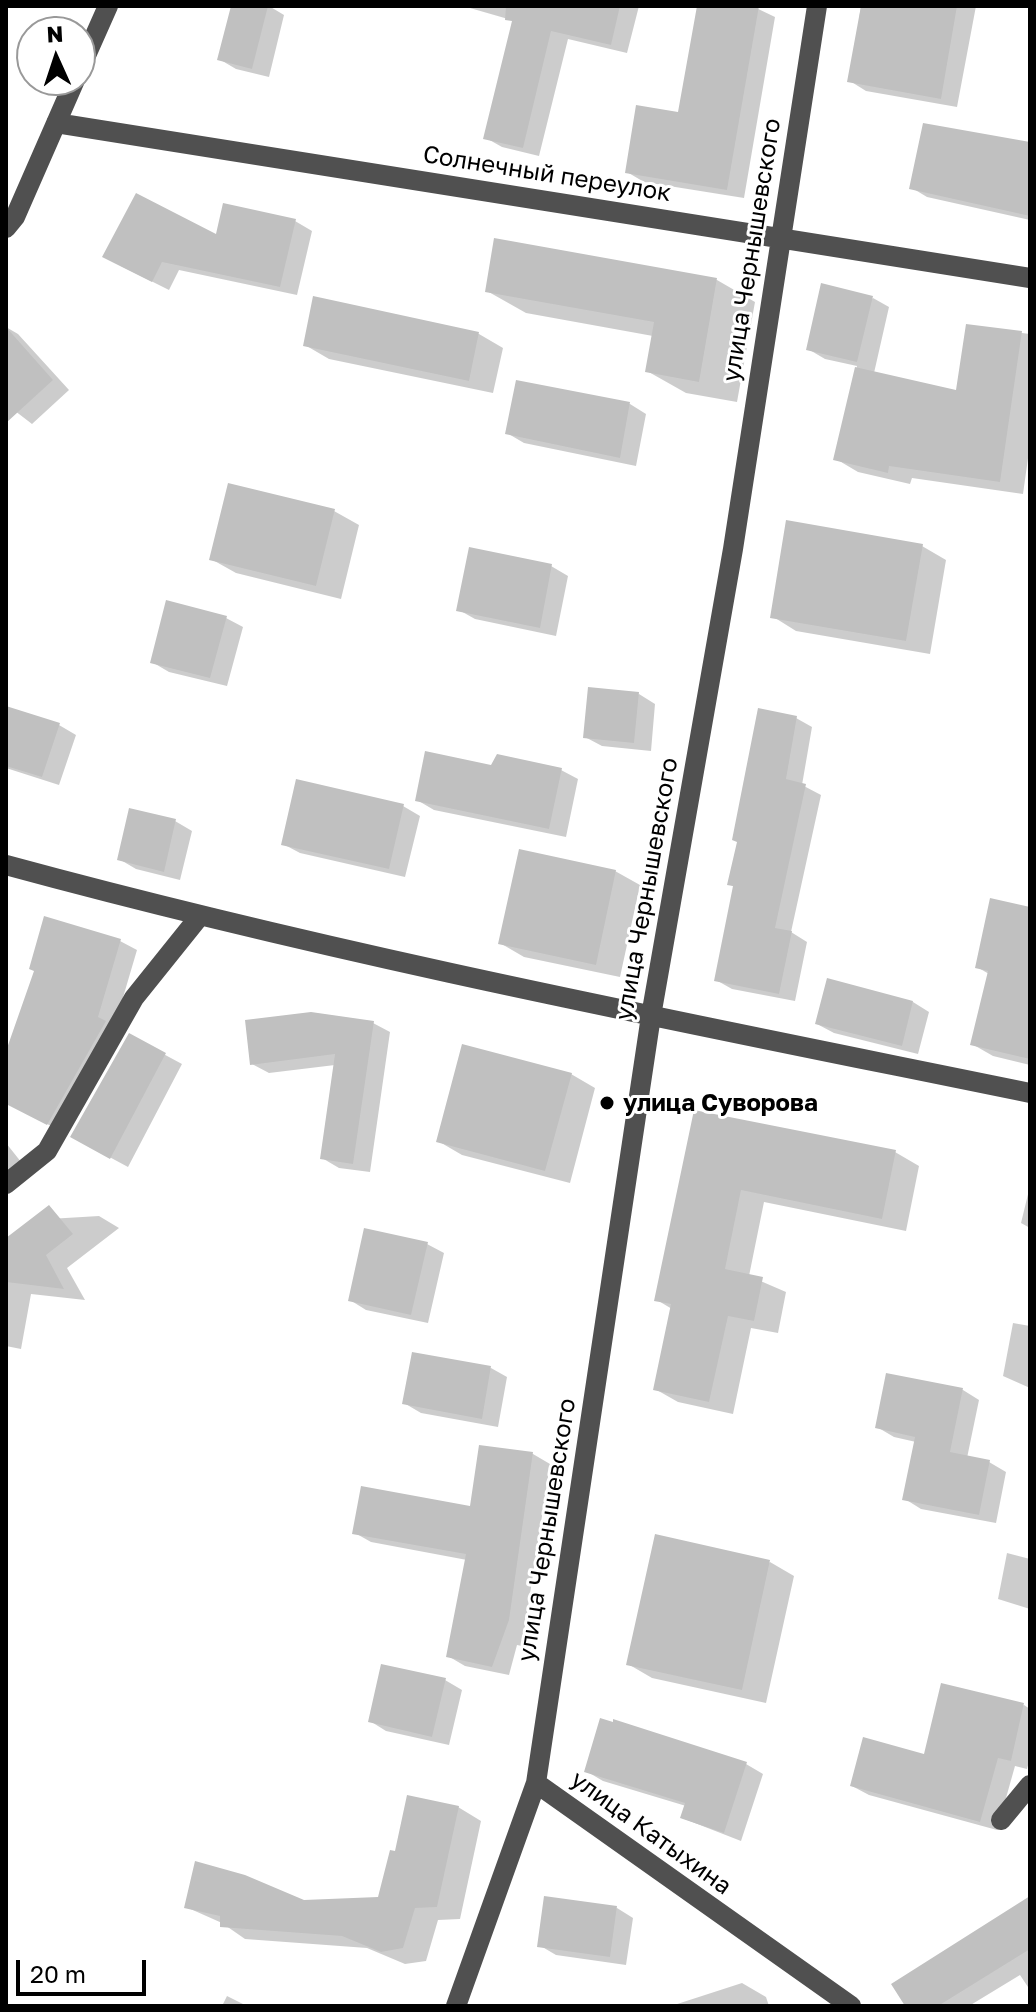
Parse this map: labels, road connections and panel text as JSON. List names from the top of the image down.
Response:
{
  "streets": {
    "street": ["Солнечный переулок", "улица Чернышевского", "улица Катыхина"]
  },
  "crossings": [
    ["Солнечный переулок", "улица Чернышевского"],
    ["улица Чернышевского", "улица Катыхина"]
  ],
  "places": ["улица Суворова"],
  "scale_bar": "20 m",
  "north": "top"
}
